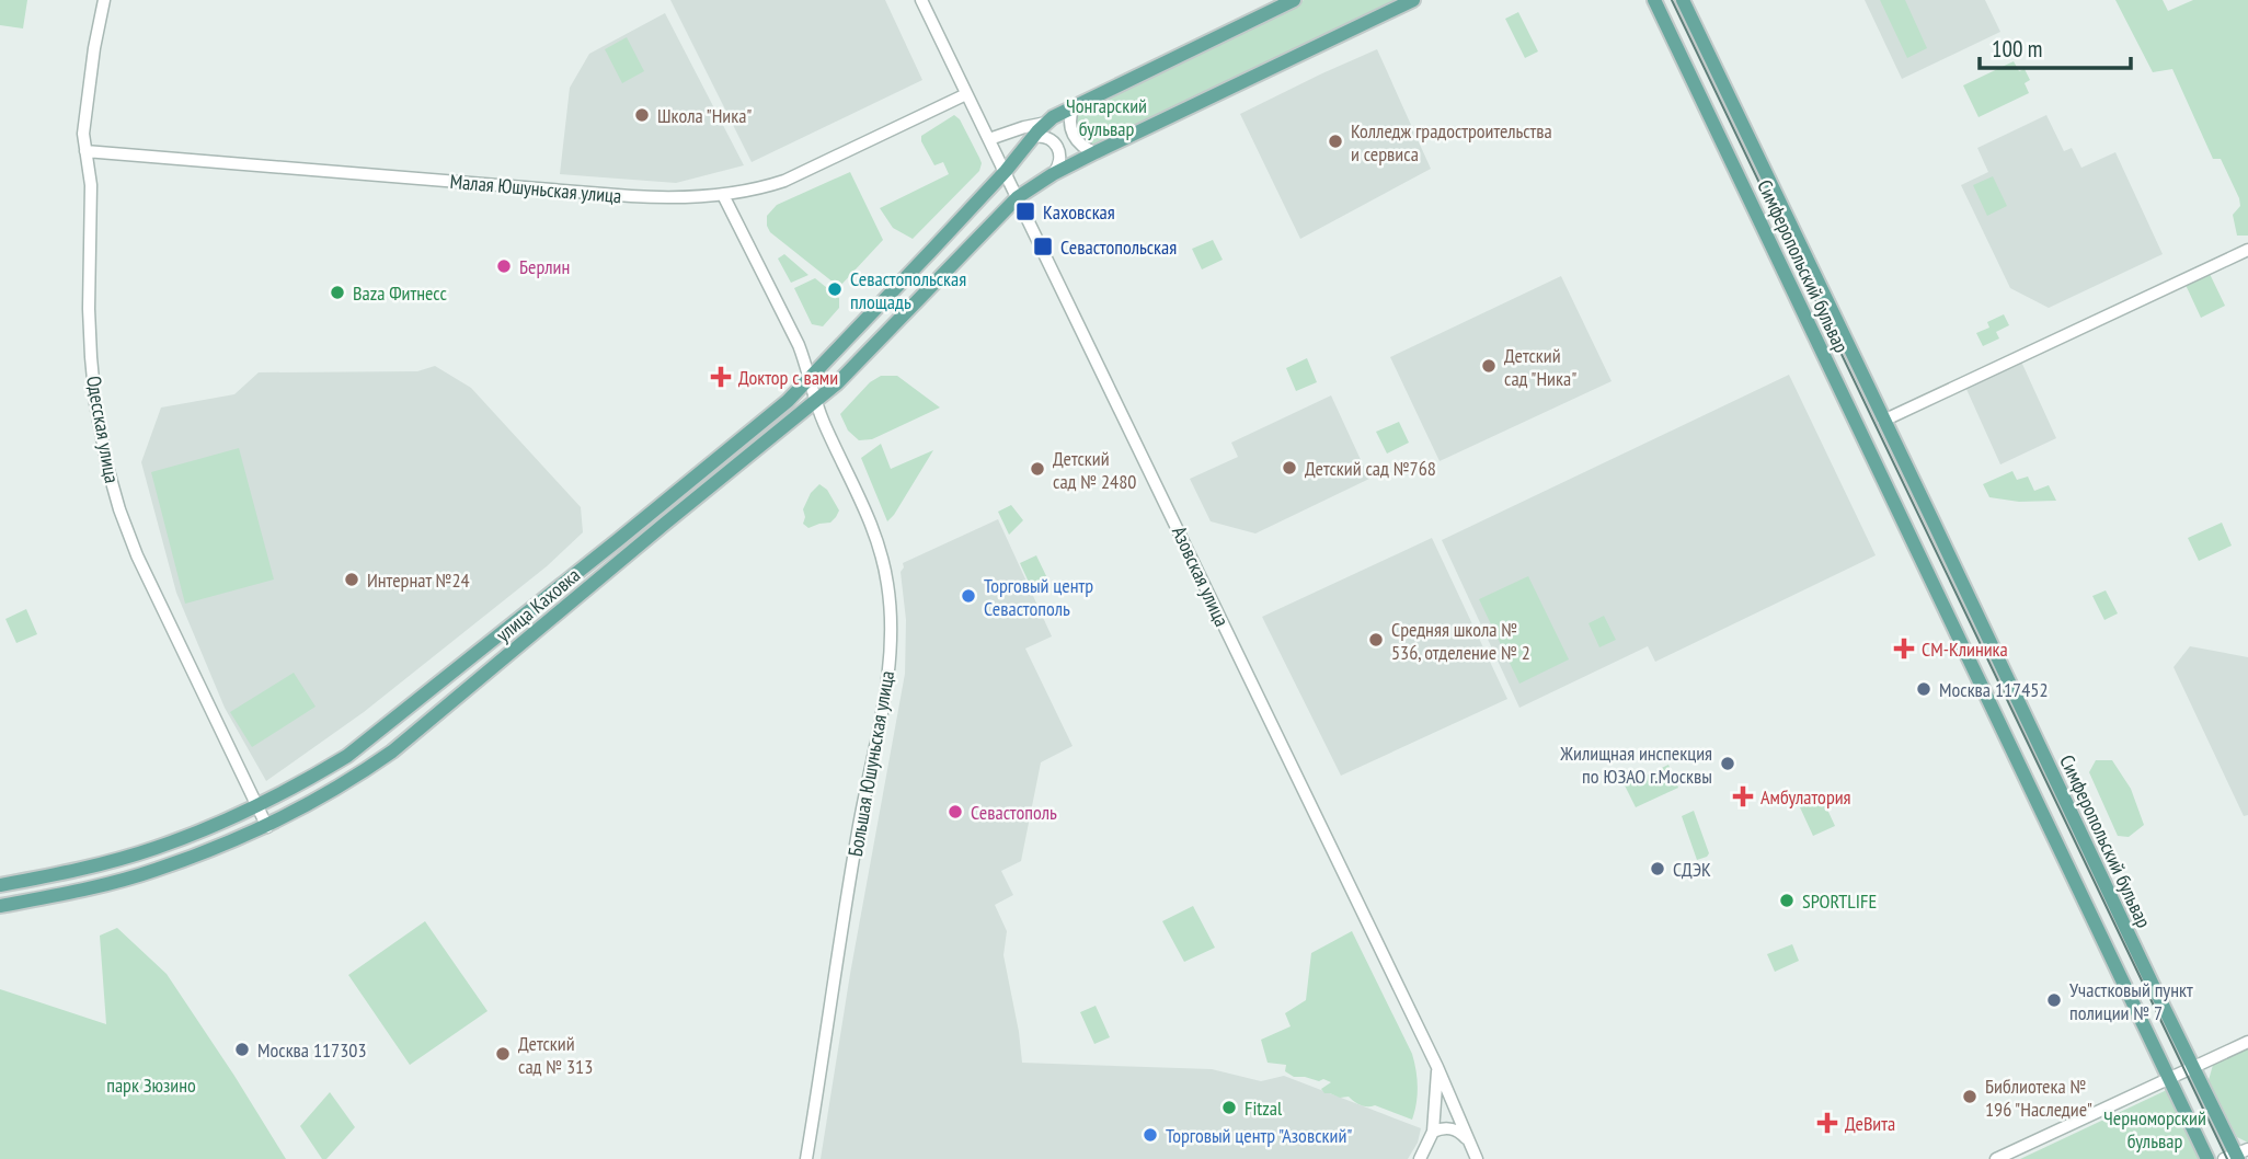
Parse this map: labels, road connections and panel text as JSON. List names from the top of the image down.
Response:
{
  "streets": {
    "main road": ["Симферопольский бульвар", "улица Каховка"],
    "street": [
      "Малая Юшуньская улица",
      "Одесская улица",
      "Азовская улица",
      "Большая Юшуньская улица"
    ]
  },
  "crossings": [
    ["Малая Юшуньская улица", "Одесская улица"],
    ["Малая Юшуньская улица", "Азовская улица"],
    ["Одесская улица", "улица Каховка"],
    ["Азовская улица", "улица Каховка"],
    ["улица Каховка", "Большая Юшуньская улица"]
  ],
  "parks": ["Чонгарский бульвар", "парк Зюзино", "Черноморский бульвар"],
  "places": {
    "other": [
      "Школа \"Ника\"",
      "Колледж градостроительства и сервиса",
      "Берлин",
      "Севастопольская площадь",
      "Baza Фитнесс",
      "Детский сад \"Ника\"",
      "Детский сад №768",
      "Детский сад № 2480",
      "Интернат №24",
      "Торговый центр Севастополь",
      "Средняя школа № 536, отделение № 2",
      "Москва 117452",
      "Жилищная инспекция по ЮЗАО г.Москвы",
      "Севастополь",
      "СДЭК",
      "SPORTLIFE",
      "Участковый пункт полиции № 7",
      "Москва 117303",
      "Детский сад № 313",
      "Библиотека № 196 \"Наследие\"",
      "Fitzal",
      "Торговый центр \"Азовский\""
    ],
    "transit": ["Каховская", "Севастопольская"],
    "health": [
      "Доктор с вами",
      "СМ-Клиника",
      "Амбулатория",
      "ДеВита"
    ]
  },
  "scale_bar": "100 m"
}
